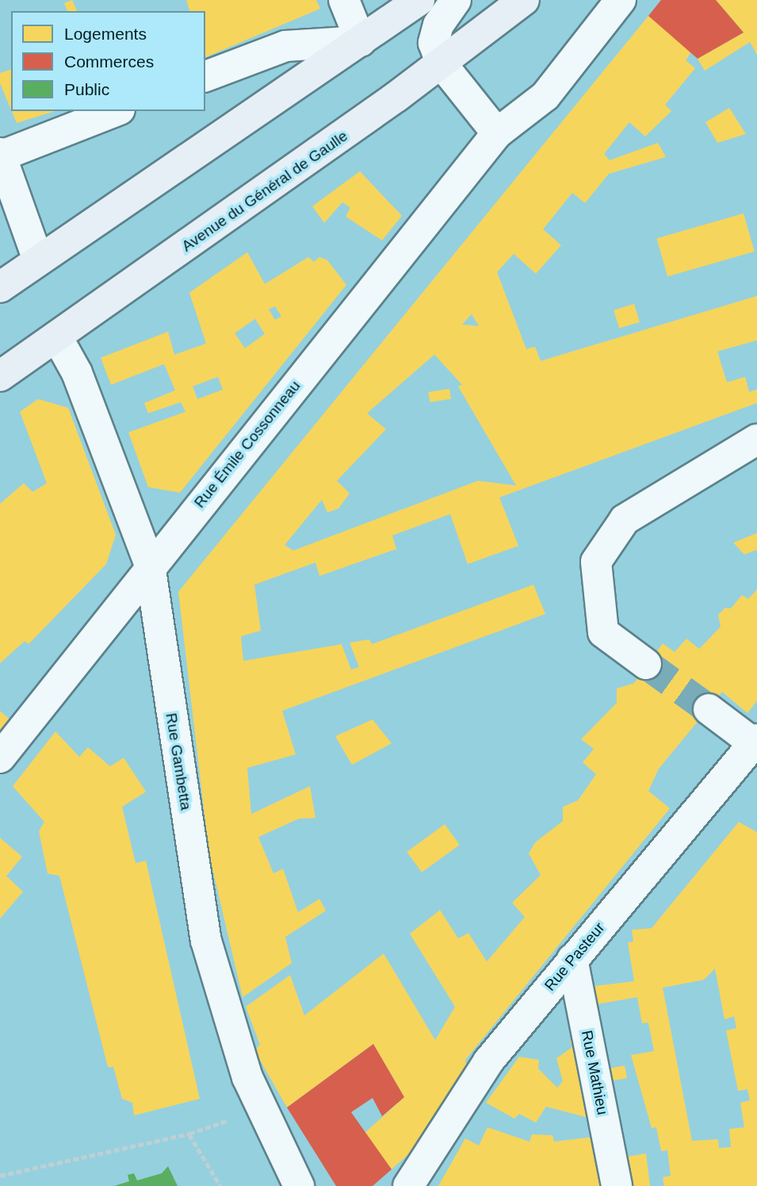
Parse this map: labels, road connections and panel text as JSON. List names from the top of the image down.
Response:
{
  "streets": {
    "main road": ["Avenue du Général de Gaulle"],
    "street": [
      "Rue Émile Cossonneau",
      "Rue Gambetta",
      "Rue Pasteur",
      "Rue Mathieu"
    ]
  },
  "crossings": [
    ["Avenue du Général de Gaulle", "Rue Gambetta"],
    ["Rue Émile Cossonneau", "Rue Gambetta"],
    ["Rue Pasteur", "Rue Mathieu"]
  ],
  "legend": ["Logements", "Commerces", "Public"]
}
